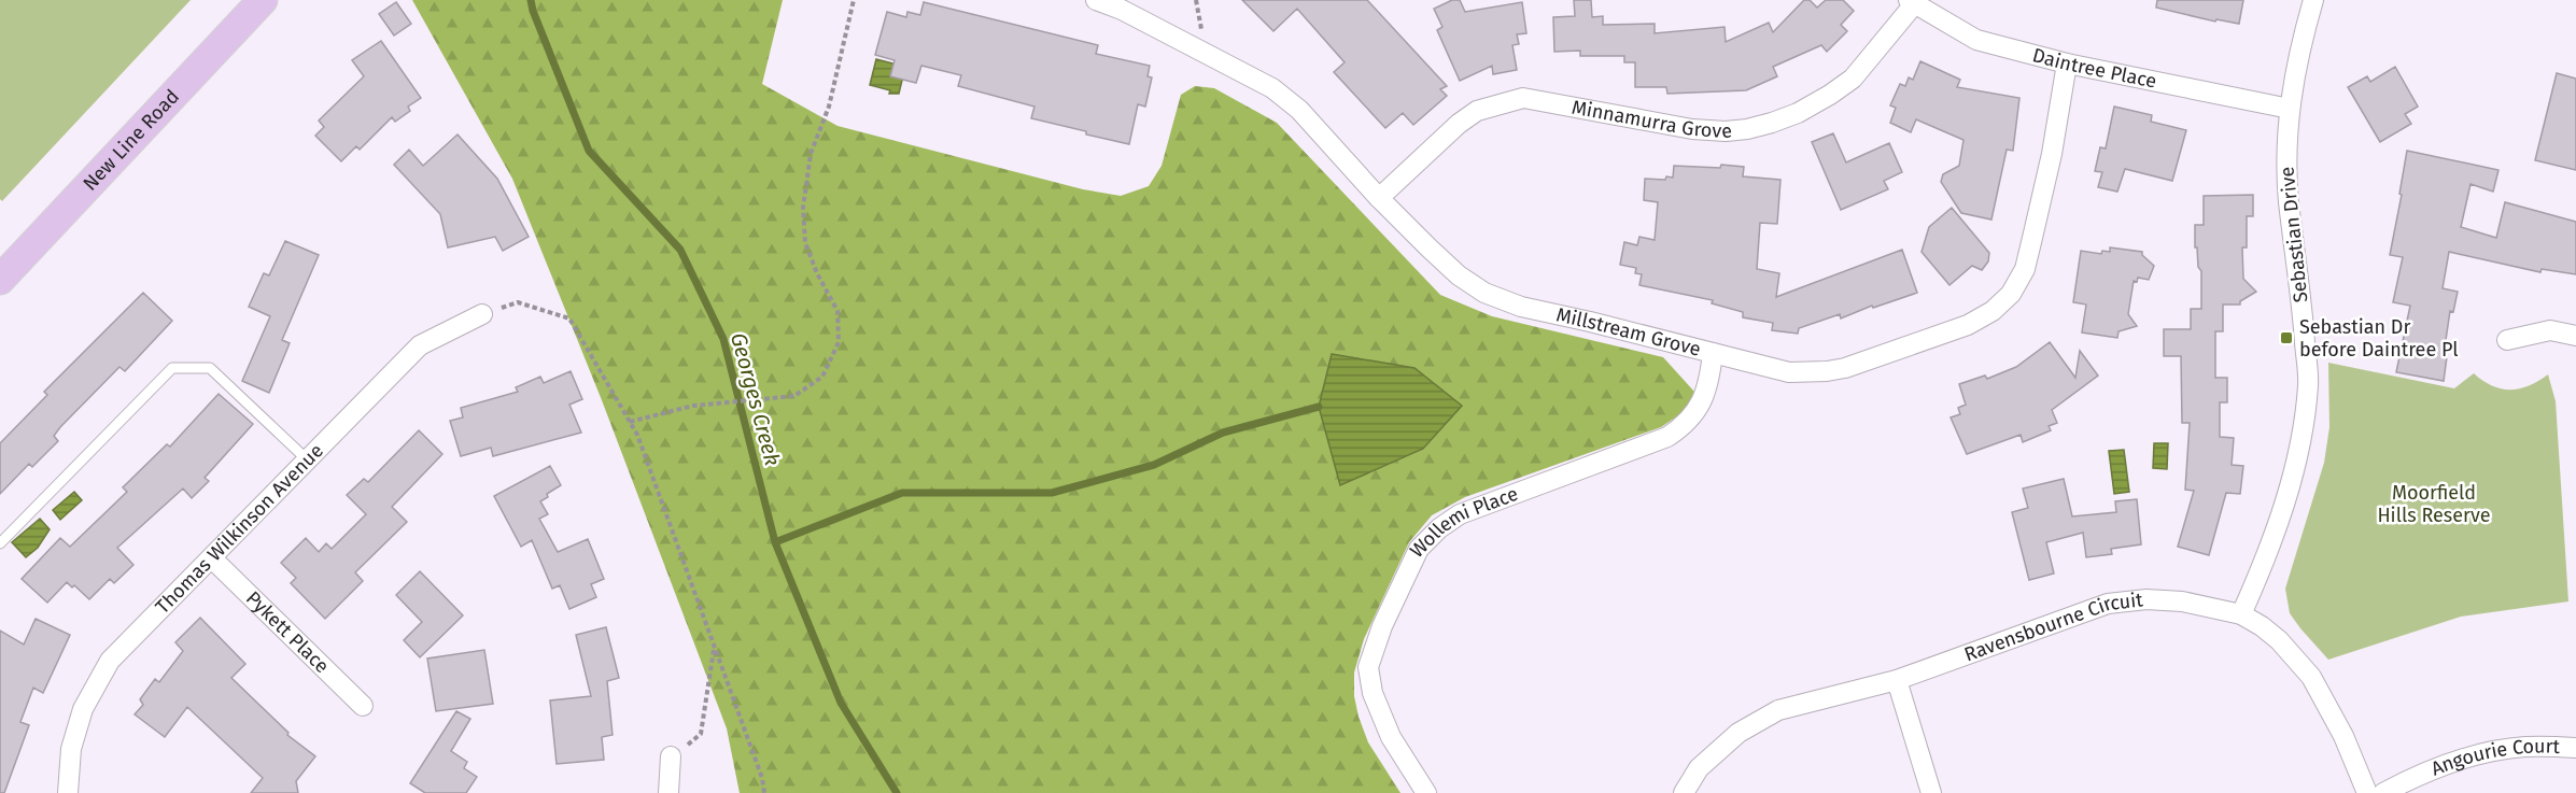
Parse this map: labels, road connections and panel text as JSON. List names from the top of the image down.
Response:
{
  "streets": {
    "main road": ["New Line Road"],
    "street": [
      "Daintree Place",
      "Minnamurra Grove",
      "Sebastian Drive",
      "Millstream Grove",
      "Wollemi Place",
      "Thomas Wilkinson Avenue",
      "Ravensbourne Circuit",
      "Pykett Place",
      "Angourie Court"
    ]
  },
  "crossings": [
    ["Daintree Place", "Minnamurra Grove"],
    ["Daintree Place", "Sebastian Drive"],
    ["Daintree Place", "Millstream Grove"],
    ["Minnamurra Grove", "Millstream Grove"],
    ["Sebastian Drive", "Ravensbourne Circuit"],
    ["Millstream Grove", "Wollemi Place"],
    ["Thomas Wilkinson Avenue", "Pykett Place"]
  ],
  "water": ["Georges Creek"],
  "parks": ["Moorfield Hills Reserve"],
  "places": {
    "transit": ["Sebastian Dr before Daintree Pl"]
  }
}
